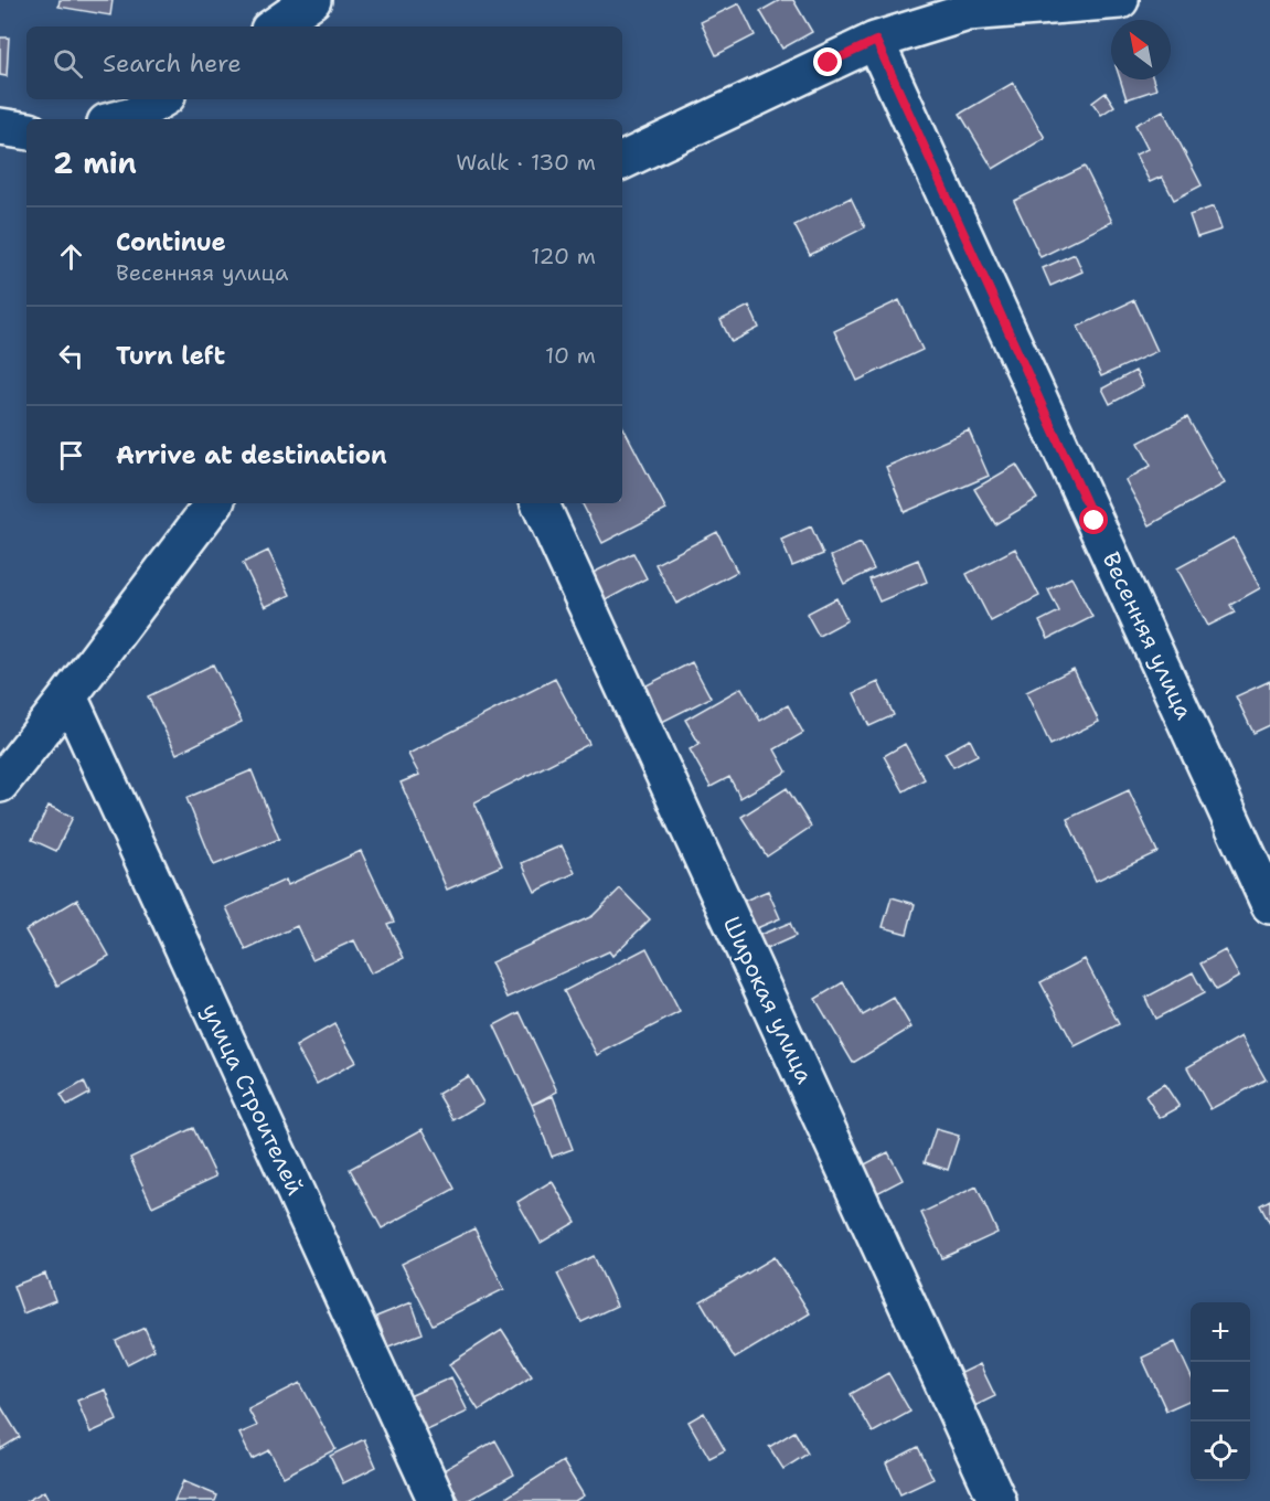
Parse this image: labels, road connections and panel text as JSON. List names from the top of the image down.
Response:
{
  "streets": {
    "street": ["Весенняя улица", "Широкая улица", "улица Строителей"]
  },
  "north": "top left",
  "page": {
    "search": "Search here",
    "heading": ["2 min", "Walk · 130 m"],
    "list": [
      ["Continue", "Весенняя улица", "120 m"],
      ["Turn left", "10 m"],
      "Arrive at destination"
    ],
    "map_buttons": ["+", "−"]
  }
}
